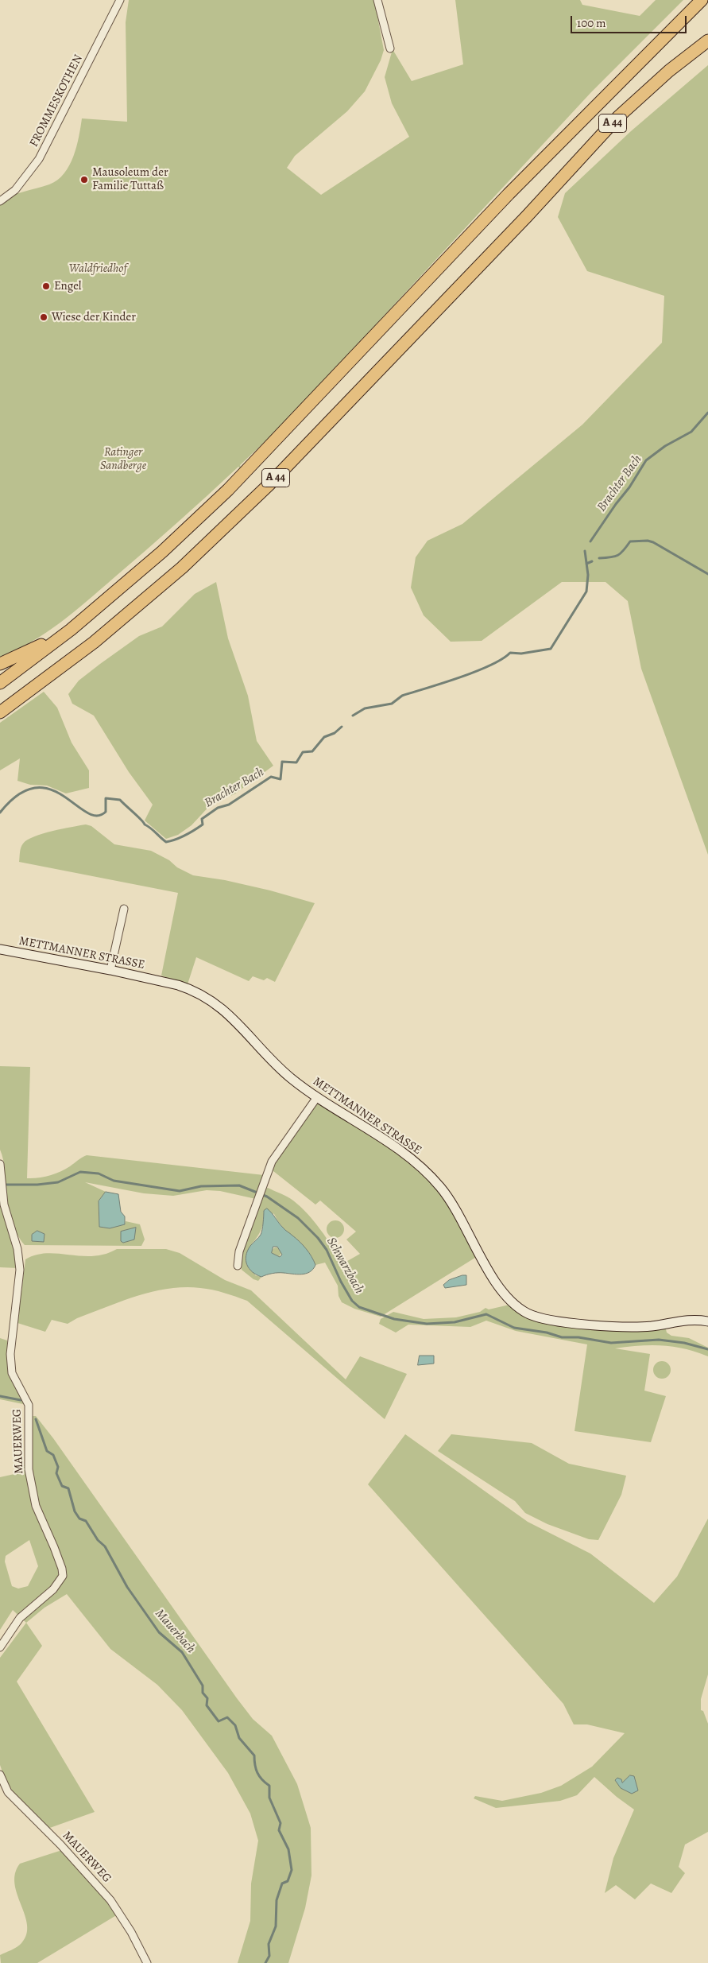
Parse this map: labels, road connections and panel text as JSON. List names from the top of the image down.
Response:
{
  "streets": {
    "highway": ["A 44"],
    "main road": ["METTMANNER STRASSE"],
    "street": ["FROMMESKOTHEN", "MAUERWEG"]
  },
  "water": ["Brachter Bach", "Schwarzbach", "Mauerbach"],
  "parks": ["Waldfriedhof", "Ratinger Sandberge"],
  "places": ["Mausoleum der Familie Tuttaß", "Engel", "Wiese der Kinder"],
  "scale_bar": "100 m"
}
